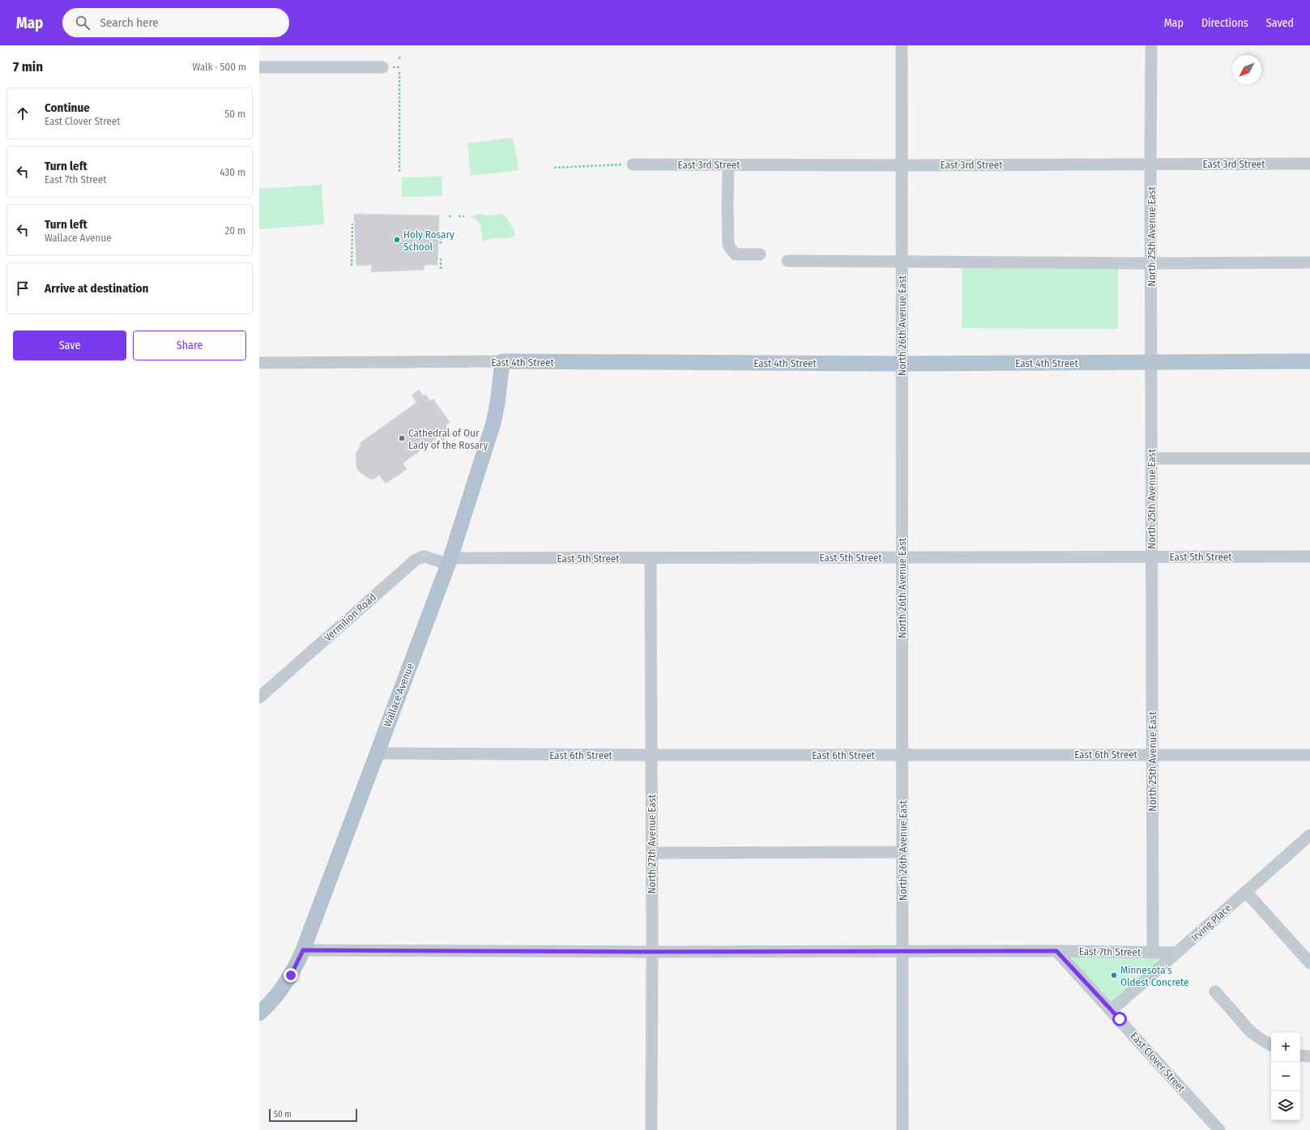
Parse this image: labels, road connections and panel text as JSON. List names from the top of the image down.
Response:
{
  "streets": {
    "main road": ["East 4th Street", "Wallace Avenue"],
    "street": [
      "East 3rd Street",
      "North 25th Avenue East",
      "North 26th Avenue East",
      "East 5th Street",
      "Vermilion Road",
      "East 6th Street",
      "North 27th Avenue East",
      "Irving Place",
      "East 7th Street",
      "East Clover Street"
    ]
  },
  "crossings": [
    ["East 3rd Street", "North 25th Avenue East"],
    ["East 3rd Street", "North 26th Avenue East"],
    ["North 25th Avenue East", "East 4th Street"],
    ["North 25th Avenue East", "East 5th Street"],
    ["North 25th Avenue East", "East 6th Street"],
    ["North 25th Avenue East", "East 7th Street"],
    ["North 26th Avenue East", "East 4th Street"],
    ["North 26th Avenue East", "East 5th Street"],
    ["North 26th Avenue East", "East 6th Street"],
    ["North 26th Avenue East", "East 7th Street"],
    ["East 4th Street", "Wallace Avenue"],
    ["East 5th Street", "Vermilion Road"],
    ["East 5th Street", "Wallace Avenue"],
    ["East 5th Street", "North 27th Avenue East"],
    ["Vermilion Road", "Wallace Avenue"],
    ["Wallace Avenue", "East 6th Street"],
    ["Wallace Avenue", "East 7th Street"],
    ["East 6th Street", "North 27th Avenue East"],
    ["North 27th Avenue East", "East 7th Street"],
    ["Irving Place", "East 7th Street"],
    ["Irving Place", "East Clover Street"],
    ["East 7th Street", "East Clover Street"]
  ],
  "places": ["Holy Rosary School", "Cathedral of Our Lady of the Rosary", "Minnesota's Oldest Concrete"],
  "scale_bar": "50 m",
  "north": "bottom left",
  "page": {
    "header": "Map",
    "search": "Search here",
    "nav": ["Map", "Directions", "Saved"],
    "heading": ["7 min", "Walk · 500 m"],
    "list": [
      ["Continue", "East Clover Street", "50 m"],
      ["Turn left", "East 7th Street", "430 m"],
      ["Turn left", "Wallace Avenue", "20 m"],
      "Arrive at destination"
    ],
    "buttons": ["Save", "Share"],
    "map_buttons": ["+", "−"],
    "scale": "50 m"
  }
}
